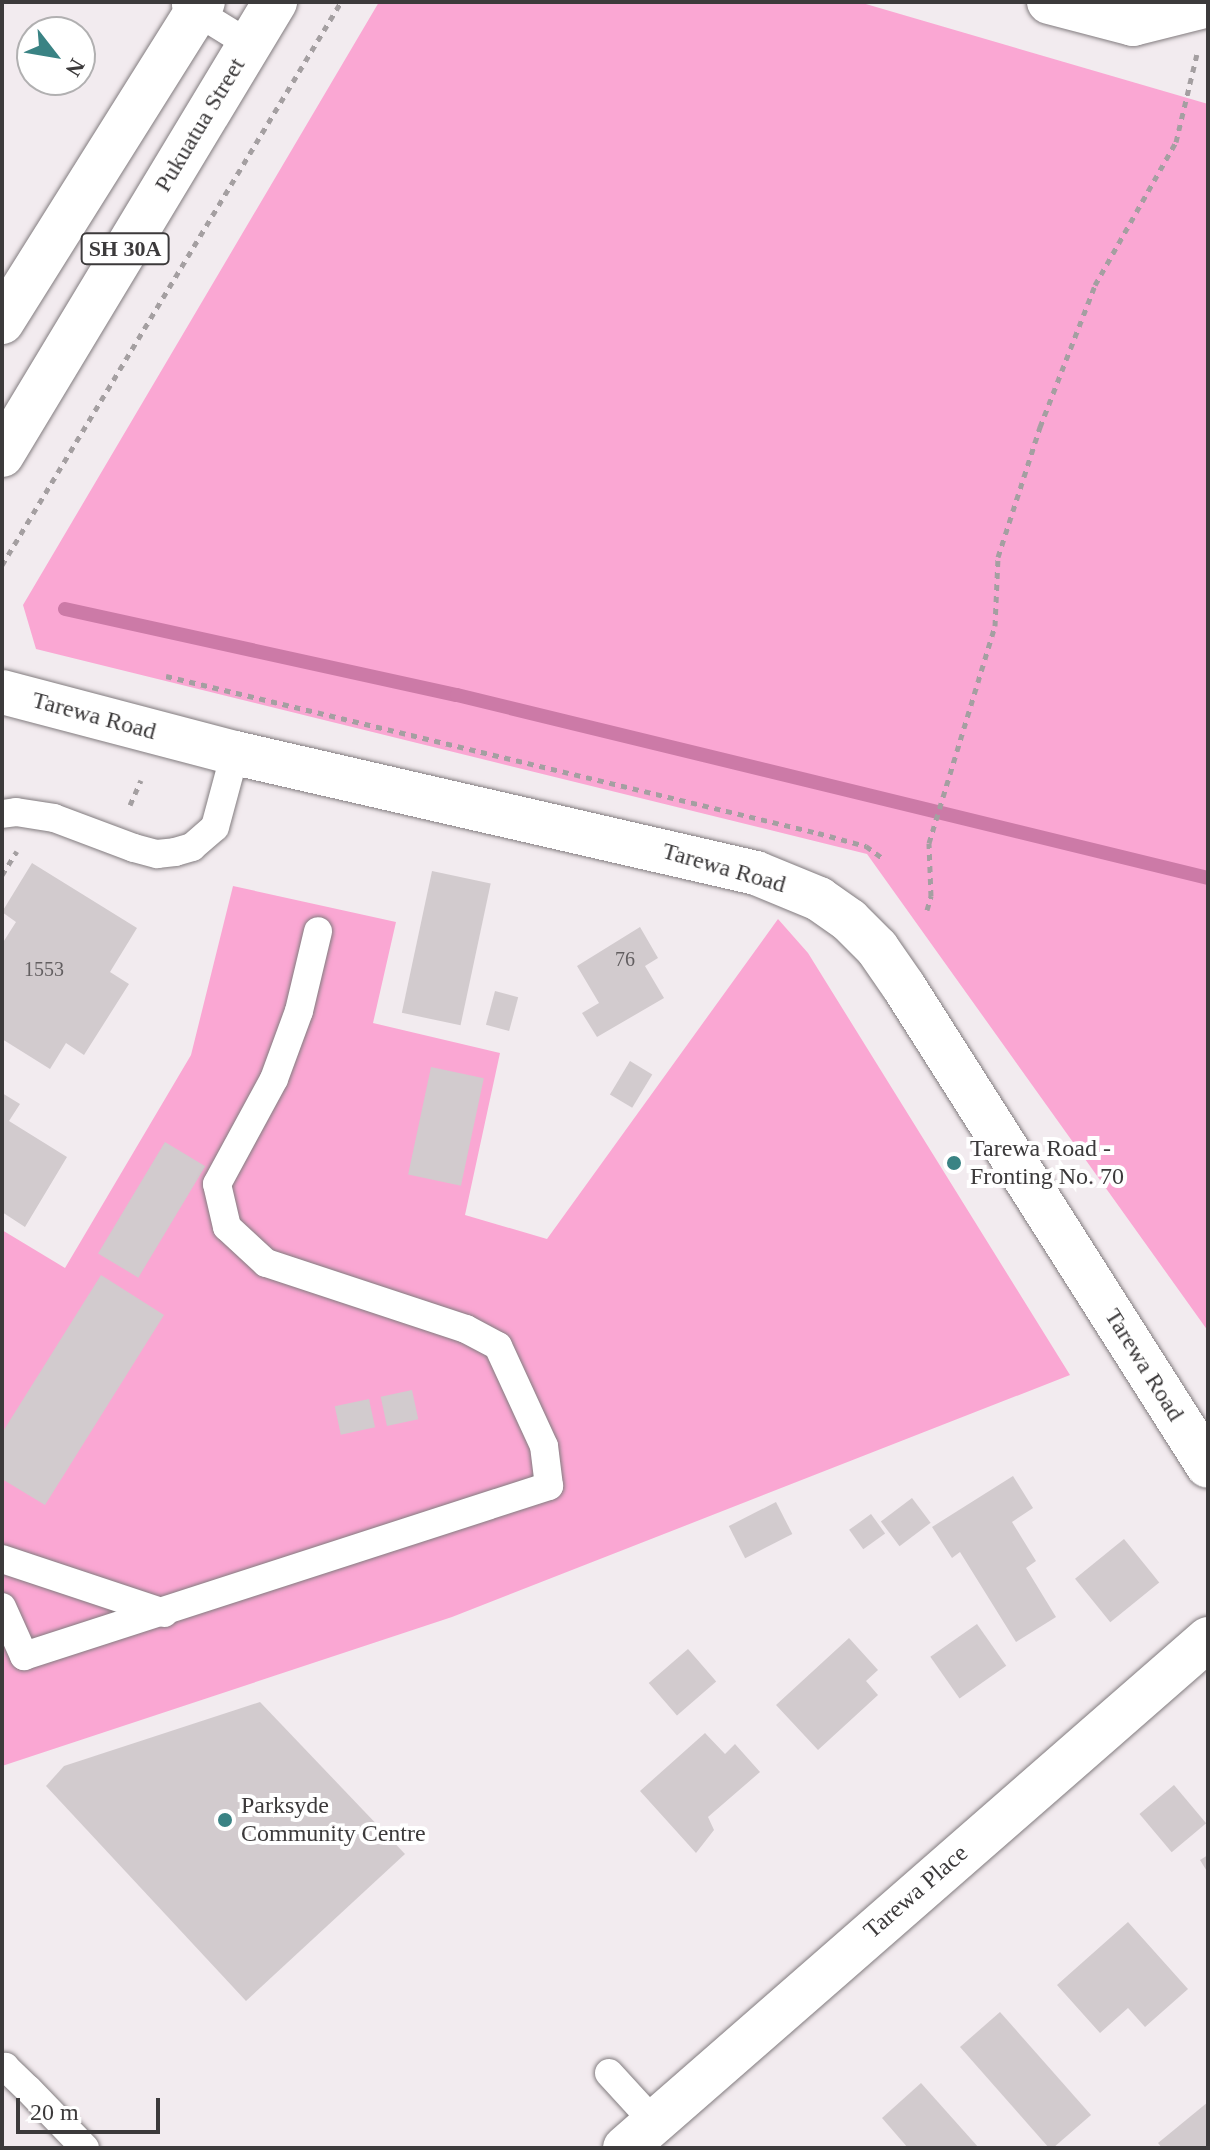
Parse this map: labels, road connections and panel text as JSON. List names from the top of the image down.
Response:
{
  "streets": {
    "street": [
      "Pukuatua Street",
      "SH 30A",
      "Tarewa Road",
      "Tarewa Place"
    ]
  },
  "places": ["Tarewa Road - Fronting No. 70", "Parksyde Community Centre"],
  "house_numbers": ["76", "1553"],
  "scale_bar": "20 m",
  "north": "bottom right"
}
